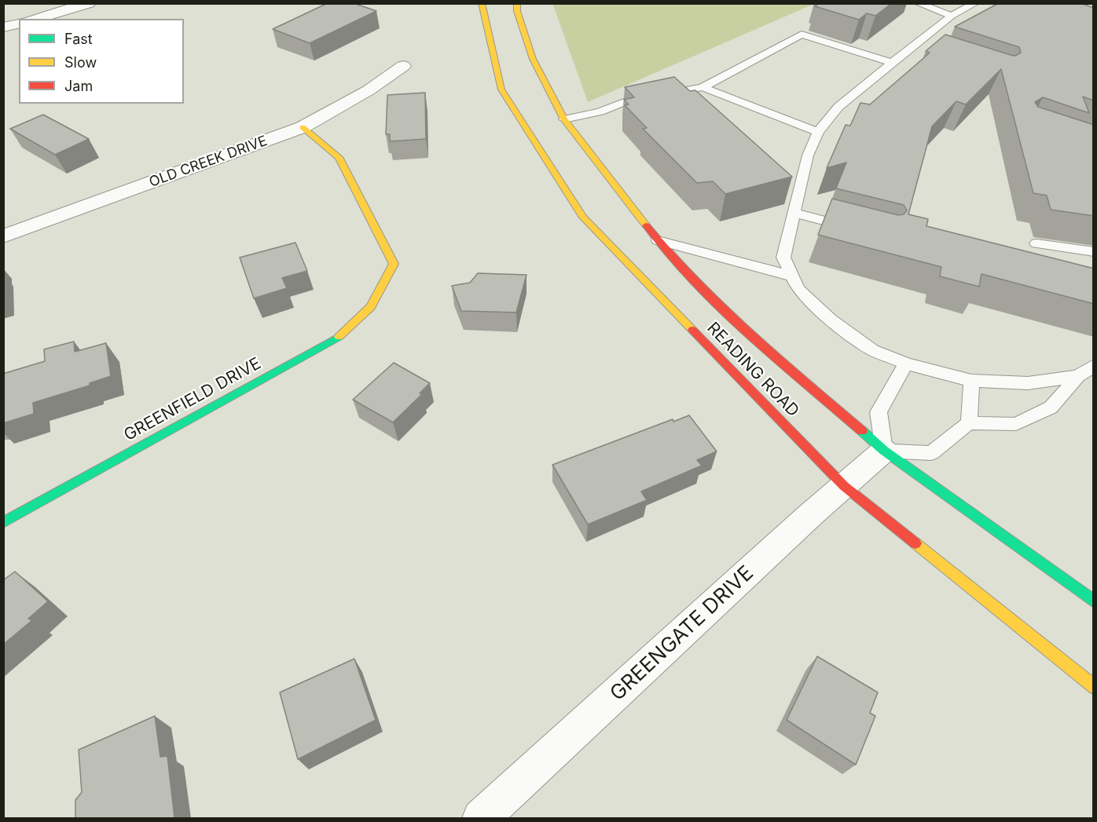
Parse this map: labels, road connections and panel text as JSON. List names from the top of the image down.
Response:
{
  "streets": {
    "main road": ["READING ROAD", "GREENFIELD DRIVE"],
    "street": ["OLD CREEK DRIVE", "GREENGATE DRIVE"]
  },
  "crossings": [
    ["OLD CREEK DRIVE", "GREENFIELD DRIVE"],
    ["READING ROAD", "GREENGATE DRIVE"]
  ],
  "legend": ["Fast", "Slow", "Jam"]
}
